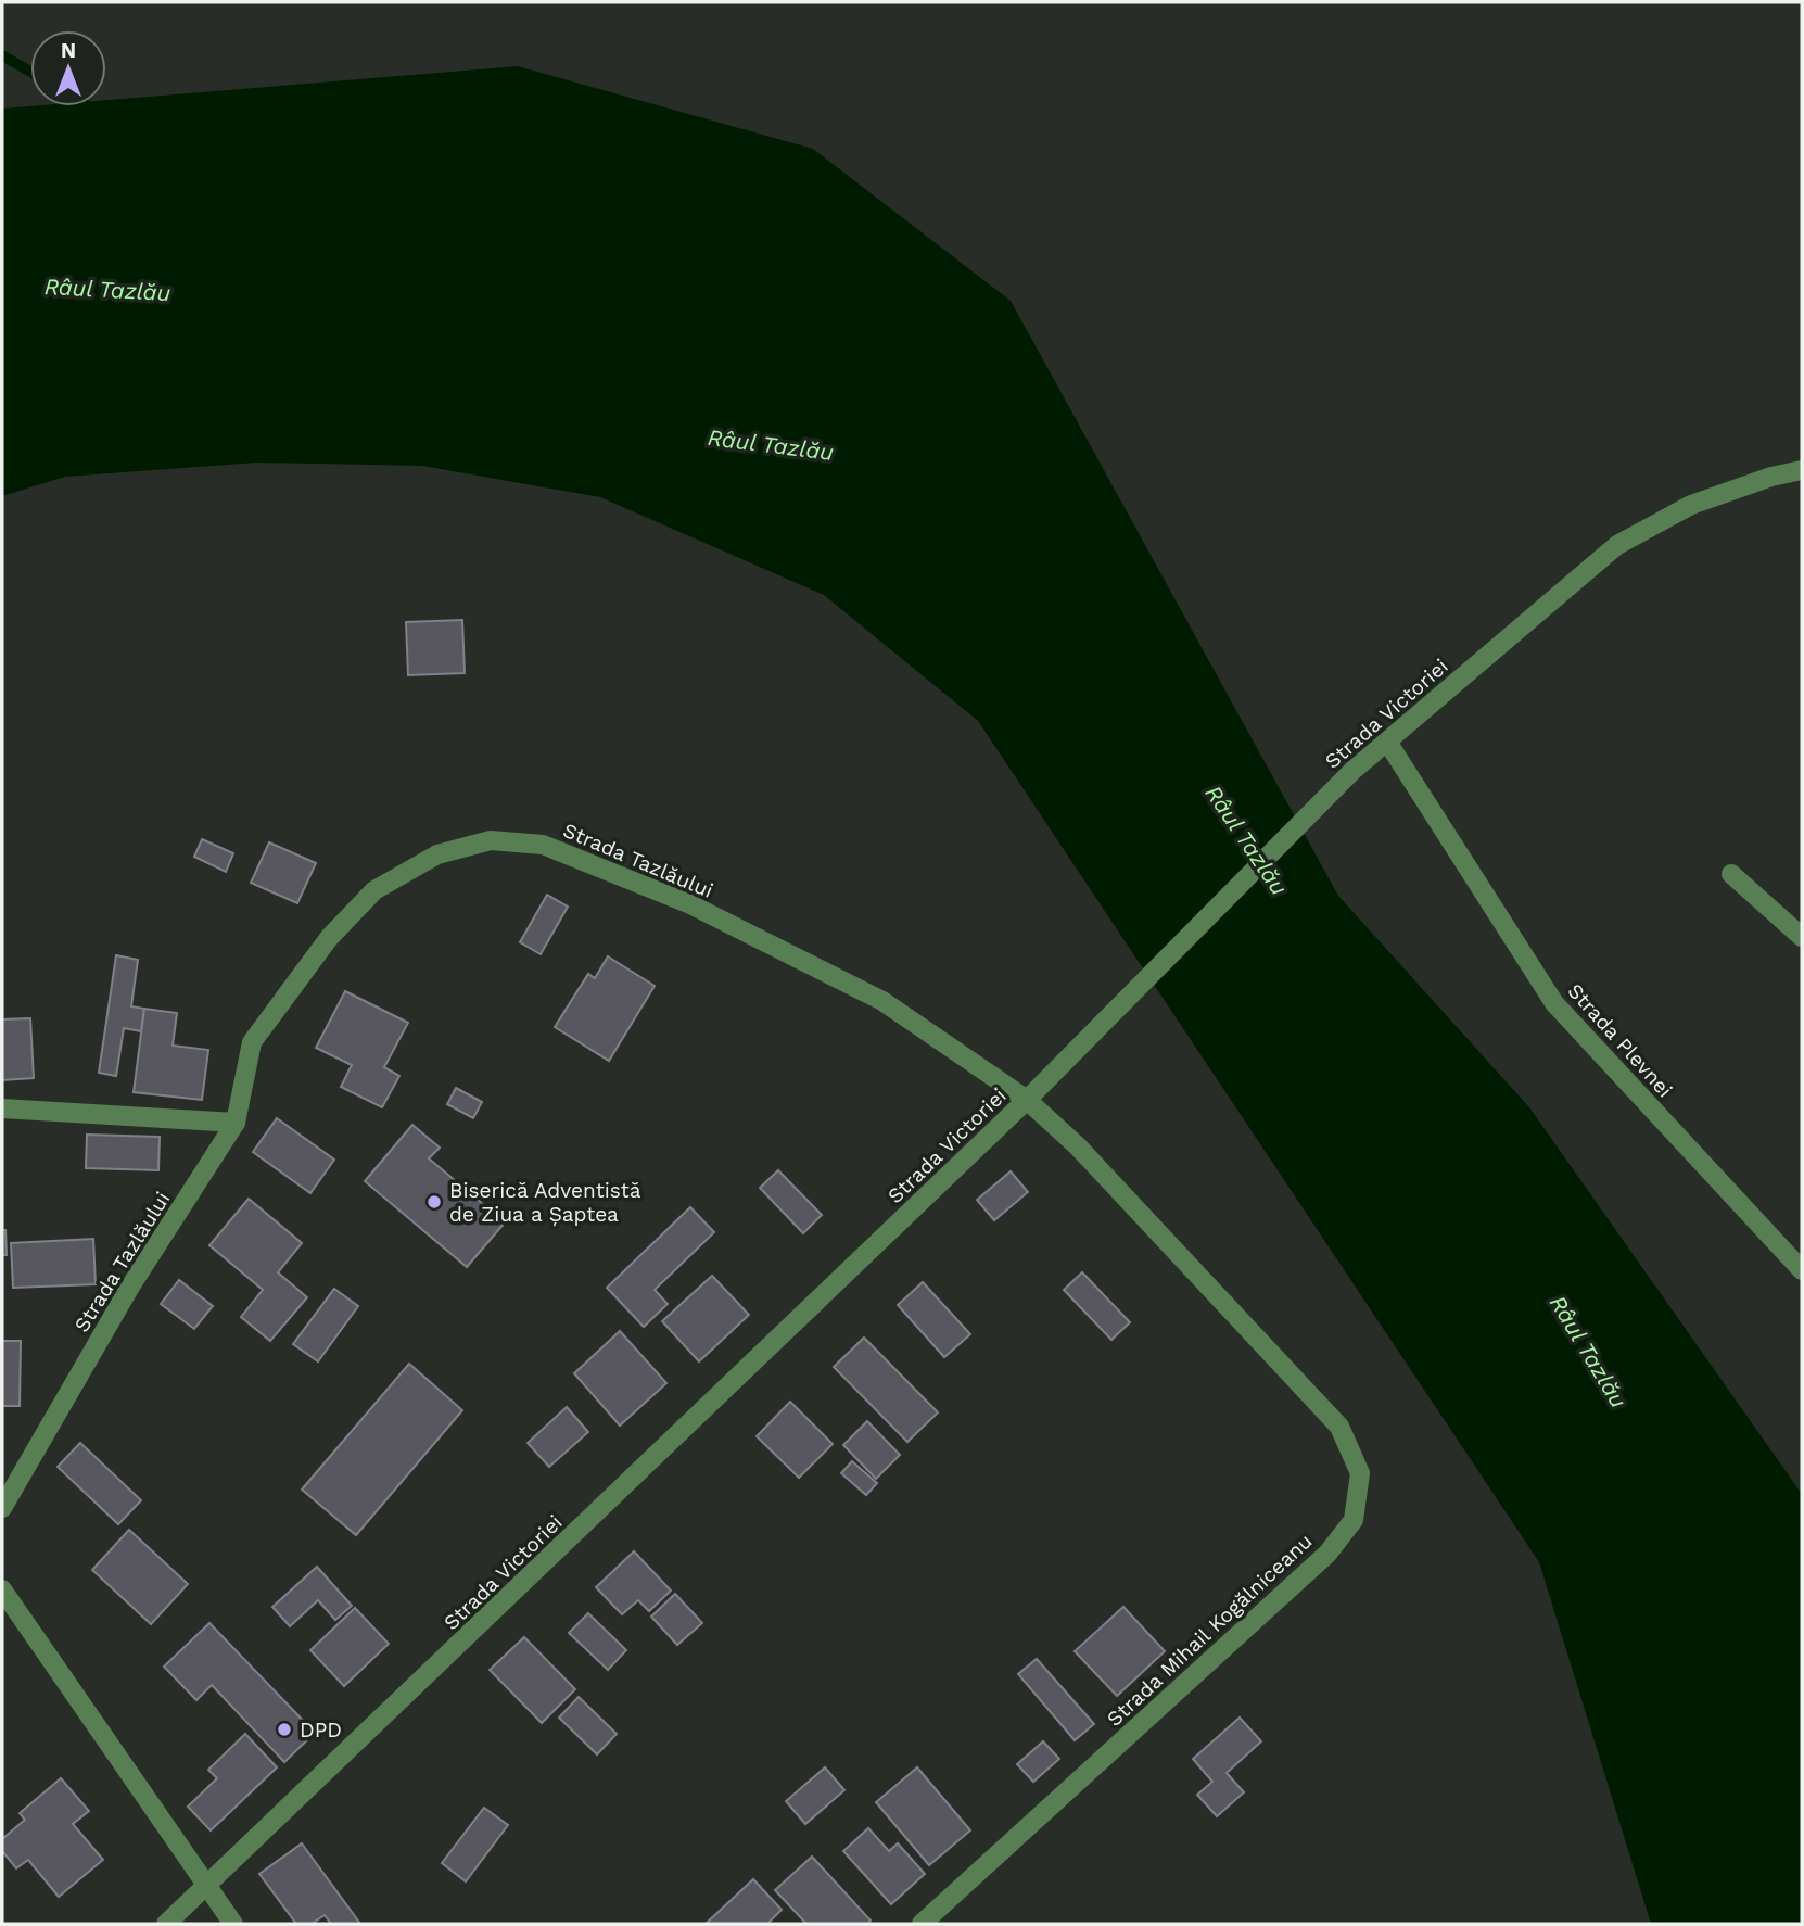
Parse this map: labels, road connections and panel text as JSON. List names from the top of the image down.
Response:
{
  "streets": {
    "street": [
      "Strada Victoriei",
      "Strada Tazlăului",
      "Strada Plevnei",
      "Strada Mihail Kogălniceanu"
    ]
  },
  "crossings": [
    ["Strada Victoriei", "Strada Tazlăului"],
    ["Strada Victoriei", "Strada Plevnei"],
    ["Strada Victoriei", "Strada Mihail Kogălniceanu"],
    ["Strada Tazlăului", "Strada Mihail Kogălniceanu"]
  ],
  "water": ["Râul Tazlău"],
  "places": ["Biserică Adventistă de Ziua a Șaptea", "DPD"],
  "north": "top"
}
